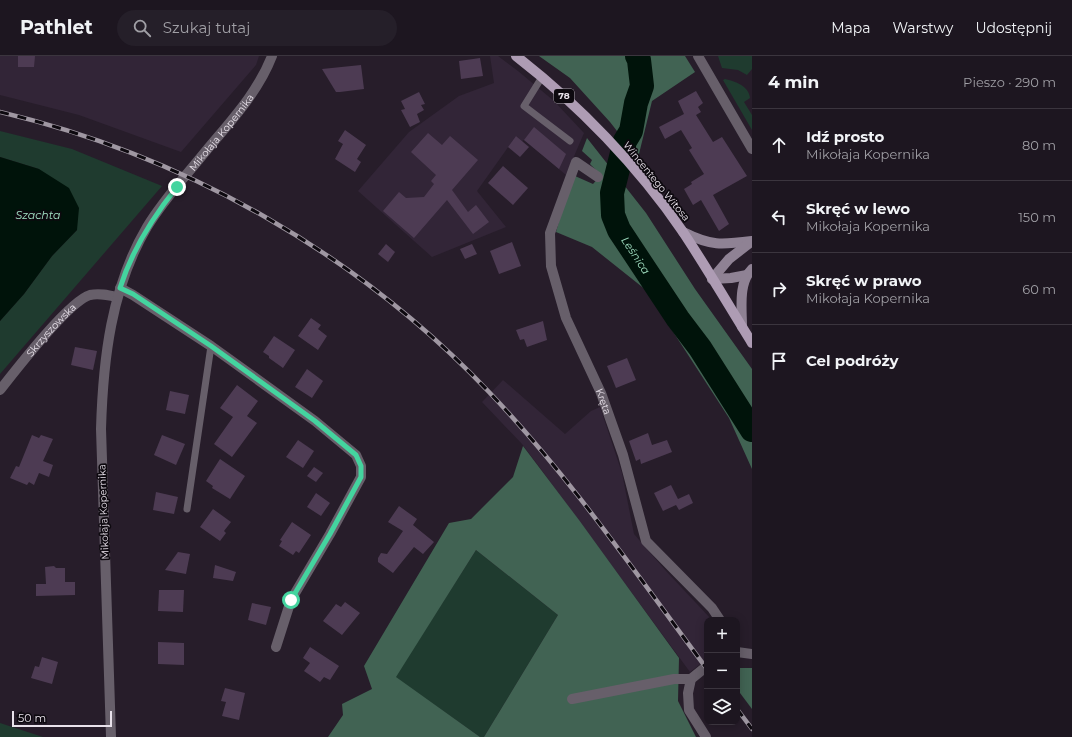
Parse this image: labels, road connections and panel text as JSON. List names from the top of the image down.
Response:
{
  "streets": {
    "main road": ["78", "Wincentego Witosa"],
    "street": ["Mikołaja Kopernika", "Skrzyszowska", "Kręta"]
  },
  "crossings": [
    ["Mikołaja Kopernika", "Skrzyszowska"]
  ],
  "water": ["Szachta", "Leśnica"],
  "scale_bar": "50 m",
  "page": {
    "header": "Pathlet",
    "search": "Szukaj tutaj",
    "nav": ["Mapa", "Warstwy", "Udostępnij"],
    "heading": ["4 min", "Pieszo · 290 m"],
    "list": [
      ["Idź prosto", "Mikołaja Kopernika", "80 m"],
      ["Skręć w lewo", "Mikołaja Kopernika", "150 m"],
      ["Skręć w prawo", "Mikołaja Kopernika", "60 m"],
      "Cel podróży"
    ],
    "map_buttons": ["+", "−"],
    "scale": "50 m"
  }
}
